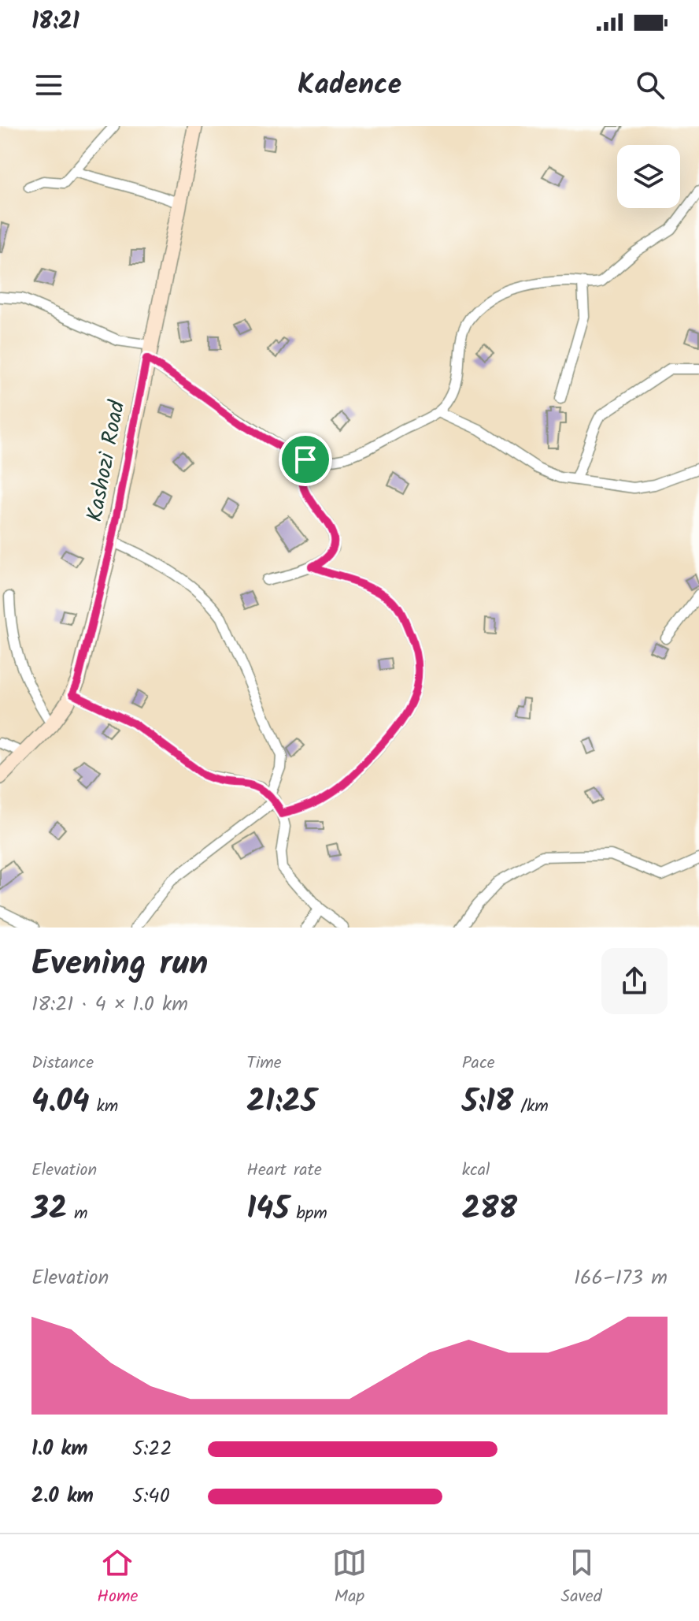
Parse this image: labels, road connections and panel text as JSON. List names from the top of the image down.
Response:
{
  "streets": {
    "main road": ["Kashozi Road"]
  },
  "page": {
    "status": "18:21",
    "header": "Kadence",
    "heading": ["Evening run", "18:21 · 4 × 1.0 km"],
    "stats": [
      ["Distance", "4.04 km"],
      ["Time", "21:25"],
      ["Pace", "5:18 /km"],
      ["Elevation", "32 m"],
      ["Heart rate", "145 bpm"],
      ["kcal", "288"]
    ],
    "chart": ["Elevation", "166–173 m"],
    "list": [
      {
        "name": "1.0 km",
        "note": "5:22"
      },
      {
        "name": "2.0 km",
        "note": "5:40"
      }
    ],
    "tabs": ["Home", "Map", "Saved"]
  }
}
